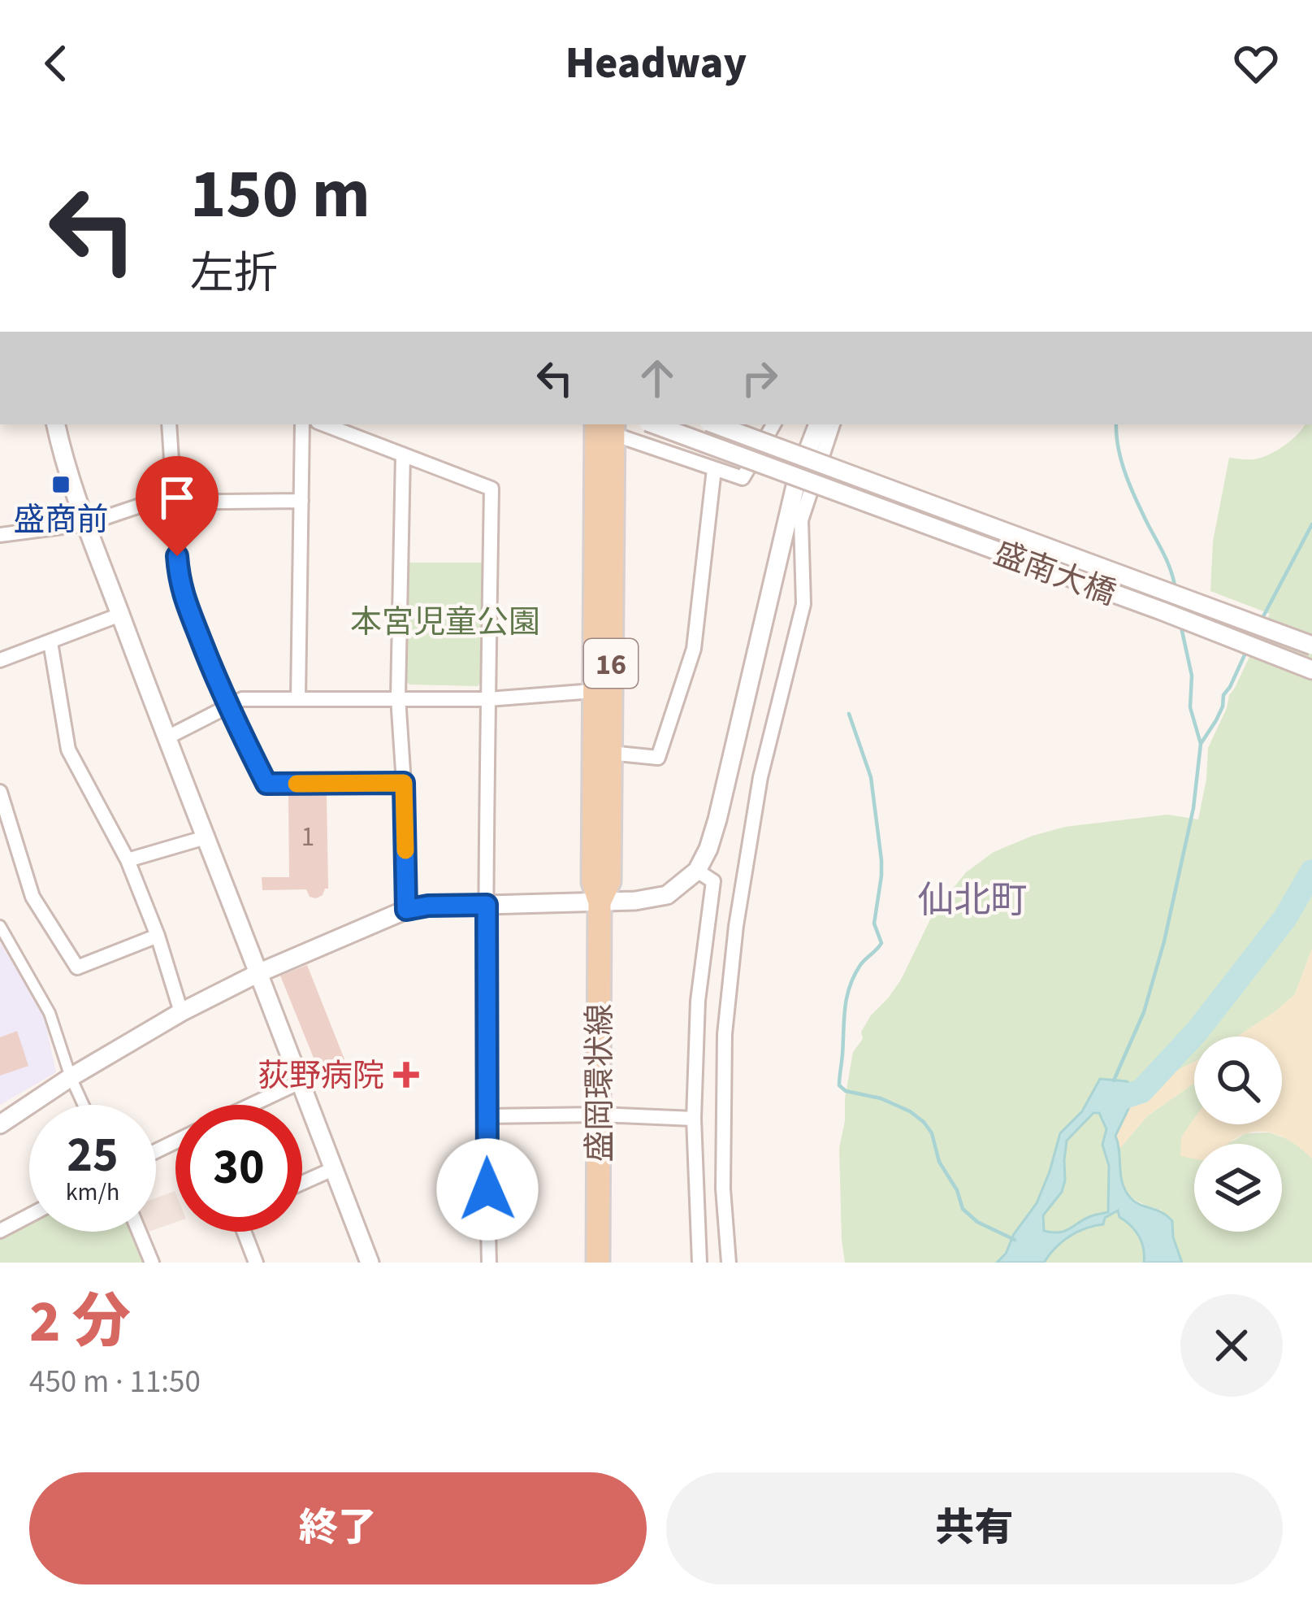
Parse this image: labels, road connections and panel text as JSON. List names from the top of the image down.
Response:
{
  "streets": {
    "main road": ["16", "盛岡環状線"],
    "street": ["盛南大橋"]
  },
  "districts": ["仙北町"],
  "parks": ["本宮児童公園"],
  "places": {
    "transit": ["盛商前"],
    "health": ["荻野病院"]
  },
  "house_numbers": ["1"],
  "page": {
    "header": "Headway",
    "turn": ["150 m", "左折"],
    "speed": "25 km/h",
    "limit": "30",
    "heading": ["2 分", "450 m · 11:50"],
    "buttons": ["終了", "共有"]
  }
}
